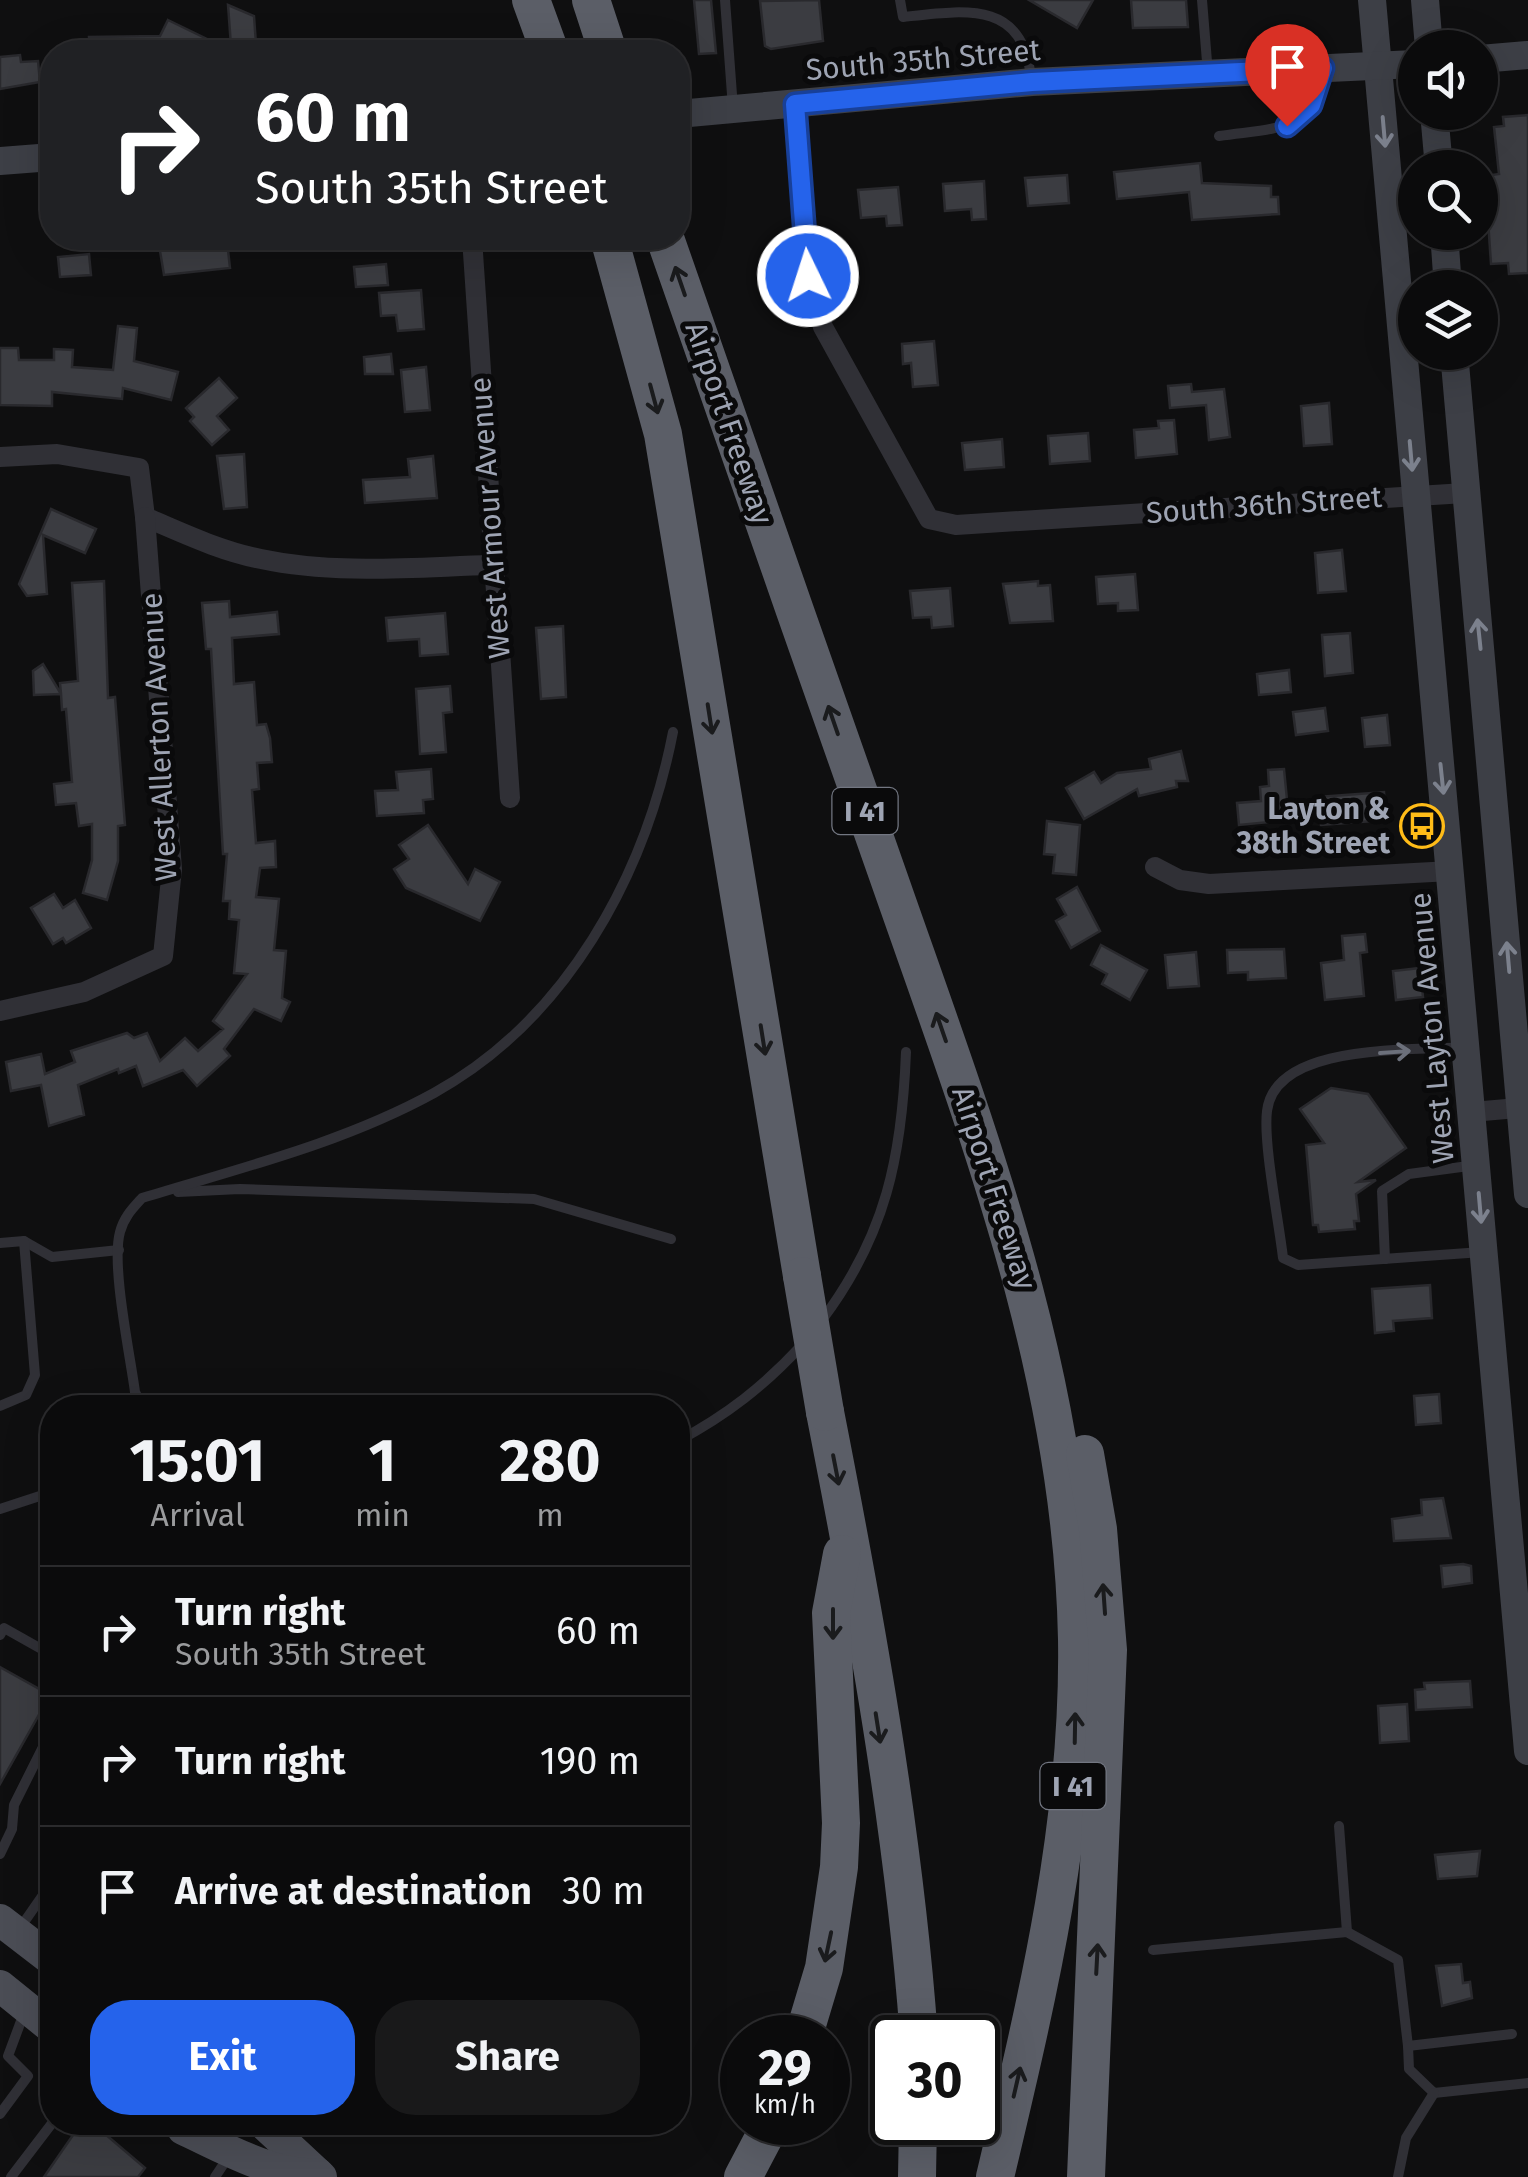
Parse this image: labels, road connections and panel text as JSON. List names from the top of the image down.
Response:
{
  "streets": {
    "highway": ["Airport Freeway", "I 41"],
    "main road": ["South 35th Street", "West Layton Avenue"],
    "street": ["South 36th Street", "West Armour Avenue", "West Allerton Avenue"]
  },
  "crossings": [
    ["South 35th Street", "South 36th Street"],
    ["South 35th Street", "West Layton Avenue"],
    ["South 36th Street", "West Layton Avenue"]
  ],
  "places": {
    "bus stop": ["Layton & 38th Street"]
  },
  "page": {
    "turn": ["60 m", "South 35th Street"],
    "eta": [
      "15:01",
      "Arrival",
      "1",
      "min",
      "280",
      "m"
    ],
    "list": [
      {
        "name": "Turn right",
        "note": "South 35th Street",
        "value": "60 m"
      },
      {
        "name": "Turn right",
        "value": "190 m"
      },
      {
        "name": "Arrive at destination",
        "value": "30 m"
      }
    ],
    "buttons": ["Exit", "Share"],
    "speed": "29 km/h",
    "limit": "30"
  }
}
